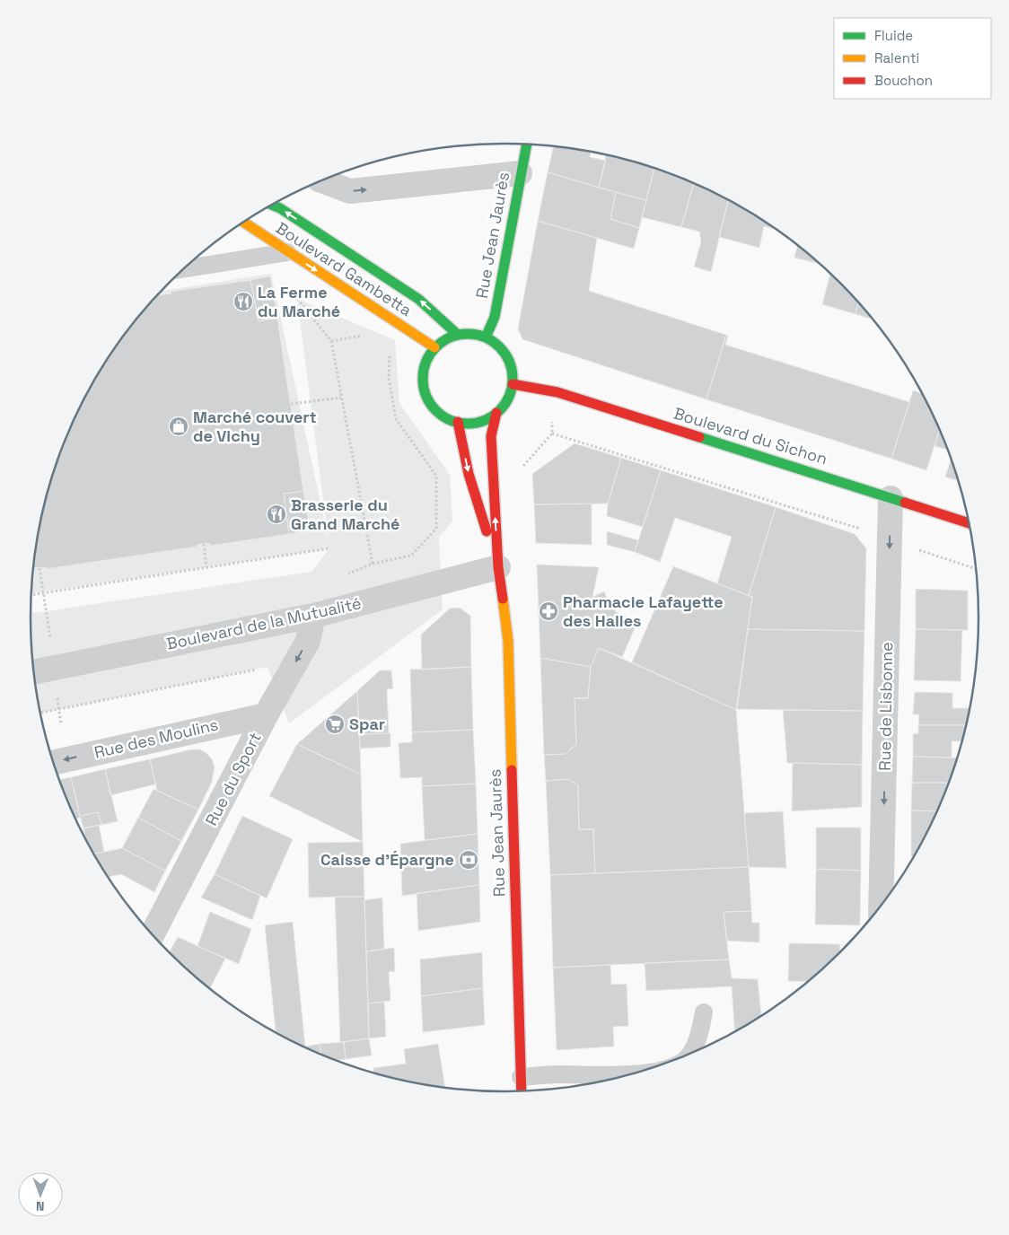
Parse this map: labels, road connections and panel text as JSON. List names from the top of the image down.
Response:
{
  "streets": {
    "street": [
      "Rue Jean Jaurès",
      "Boulevard Gambetta",
      "Boulevard du Sichon",
      "Boulevard de la Mutualité",
      "Rue de Lisbonne",
      "Rue des Moulins",
      "Rue du Sport"
    ]
  },
  "crossings": [
    ["Rue Jean Jaurès", "Boulevard Gambetta"],
    ["Rue Jean Jaurès", "Boulevard du Sichon"],
    ["Rue Jean Jaurès", "Boulevard de la Mutualité"],
    ["Boulevard Gambetta", "Boulevard du Sichon"],
    ["Boulevard du Sichon", "Rue de Lisbonne"],
    ["Boulevard de la Mutualité", "Rue du Sport"],
    ["Rue des Moulins", "Rue du Sport"]
  ],
  "one_way": ["Rue de Lisbonne", "Rue des Moulins"],
  "places": {
    "restaurant": ["La Ferme du Marché", "Brasserie du Grand Marché"],
    "shop": ["Marché couvert de Vichy"],
    "pharmacy": ["Pharmacie Lafayette des Halles"],
    "supermarket": ["Spar"],
    "bank": ["Caisse d'Épargne"]
  },
  "legend": ["Fluide", "Ralenti", "Bouchon"],
  "north": "bottom"
}
